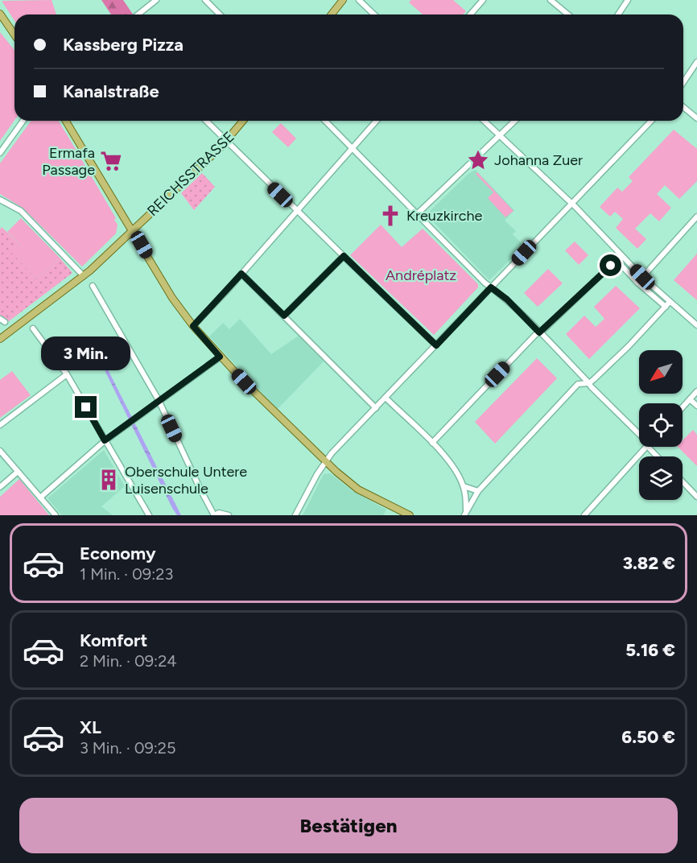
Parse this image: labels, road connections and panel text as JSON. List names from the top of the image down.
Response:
{
  "streets": {
    "main road": ["REICHSSTRASSE"]
  },
  "parks": ["Andréplatz"],
  "places": {
    "place": ["Johanna Zuer"],
    "supermarket": ["Ermafa Passage"],
    "church": ["Kreuzkirche"],
    "building": ["Oberschule Untere Luisenschule"]
  },
  "north": "bottom left",
  "page": {
    "banner": ["Kassberg Pizza", "Kanalstraße"],
    "bubble": "3 Min.",
    "list": [
      {
        "name": "Economy",
        "note": "1 Min. · 09:23",
        "value": "3.82 €"
      },
      {
        "name": "Komfort",
        "note": "2 Min. · 09:24",
        "value": "5.16 €"
      },
      {
        "name": "XL",
        "note": "3 Min. · 09:25",
        "value": "6.50 €"
      }
    ],
    "buttons": "Bestätigen"
  }
}
